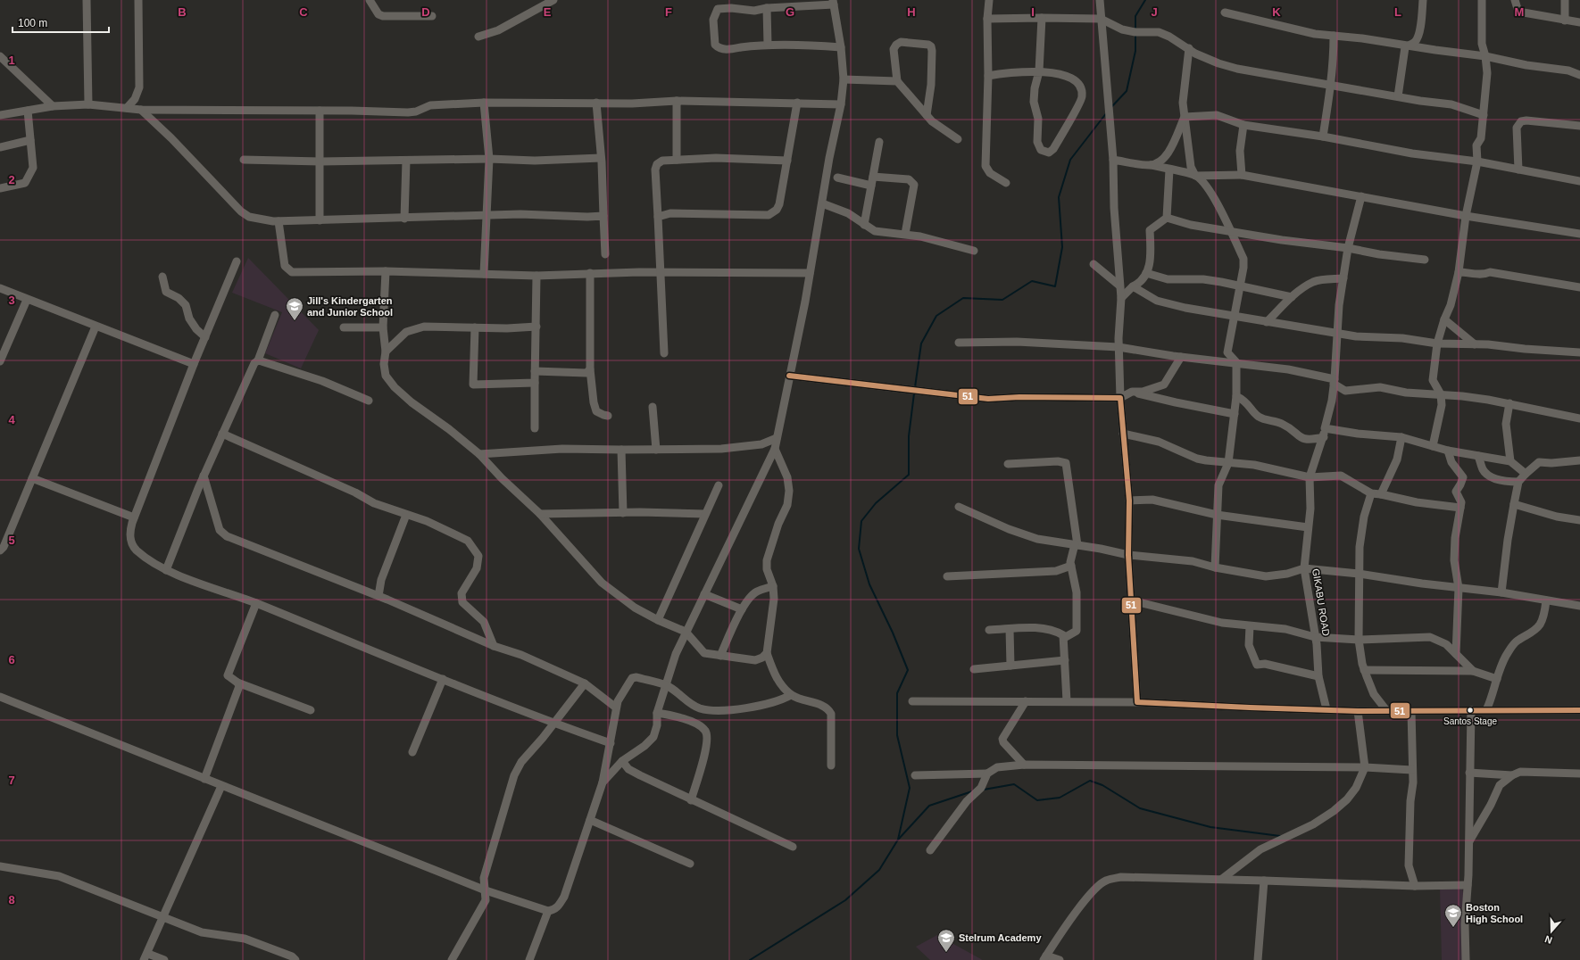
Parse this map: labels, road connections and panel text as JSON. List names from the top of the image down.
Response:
{
  "streets": {
    "street": ["GIKABU ROAD"]
  },
  "places": {
    "school or university": ["Jill's Kindergarten and Junior School", "Boston High School", "Stelrum Academy"],
    "other": ["Santos Stage"]
  },
  "lines": ["transit line 51"],
  "scale_bar": "100 m",
  "north": "bottom",
  "grid": {
    "columns": [
      "B",
      "C",
      "D",
      "E",
      "F",
      "G",
      "H",
      "I",
      "J",
      "K",
      "L",
      "M"
    ],
    "rows": [
      "1",
      "2",
      "3",
      "4",
      "5",
      "6",
      "7",
      "8"
    ]
  }
}
